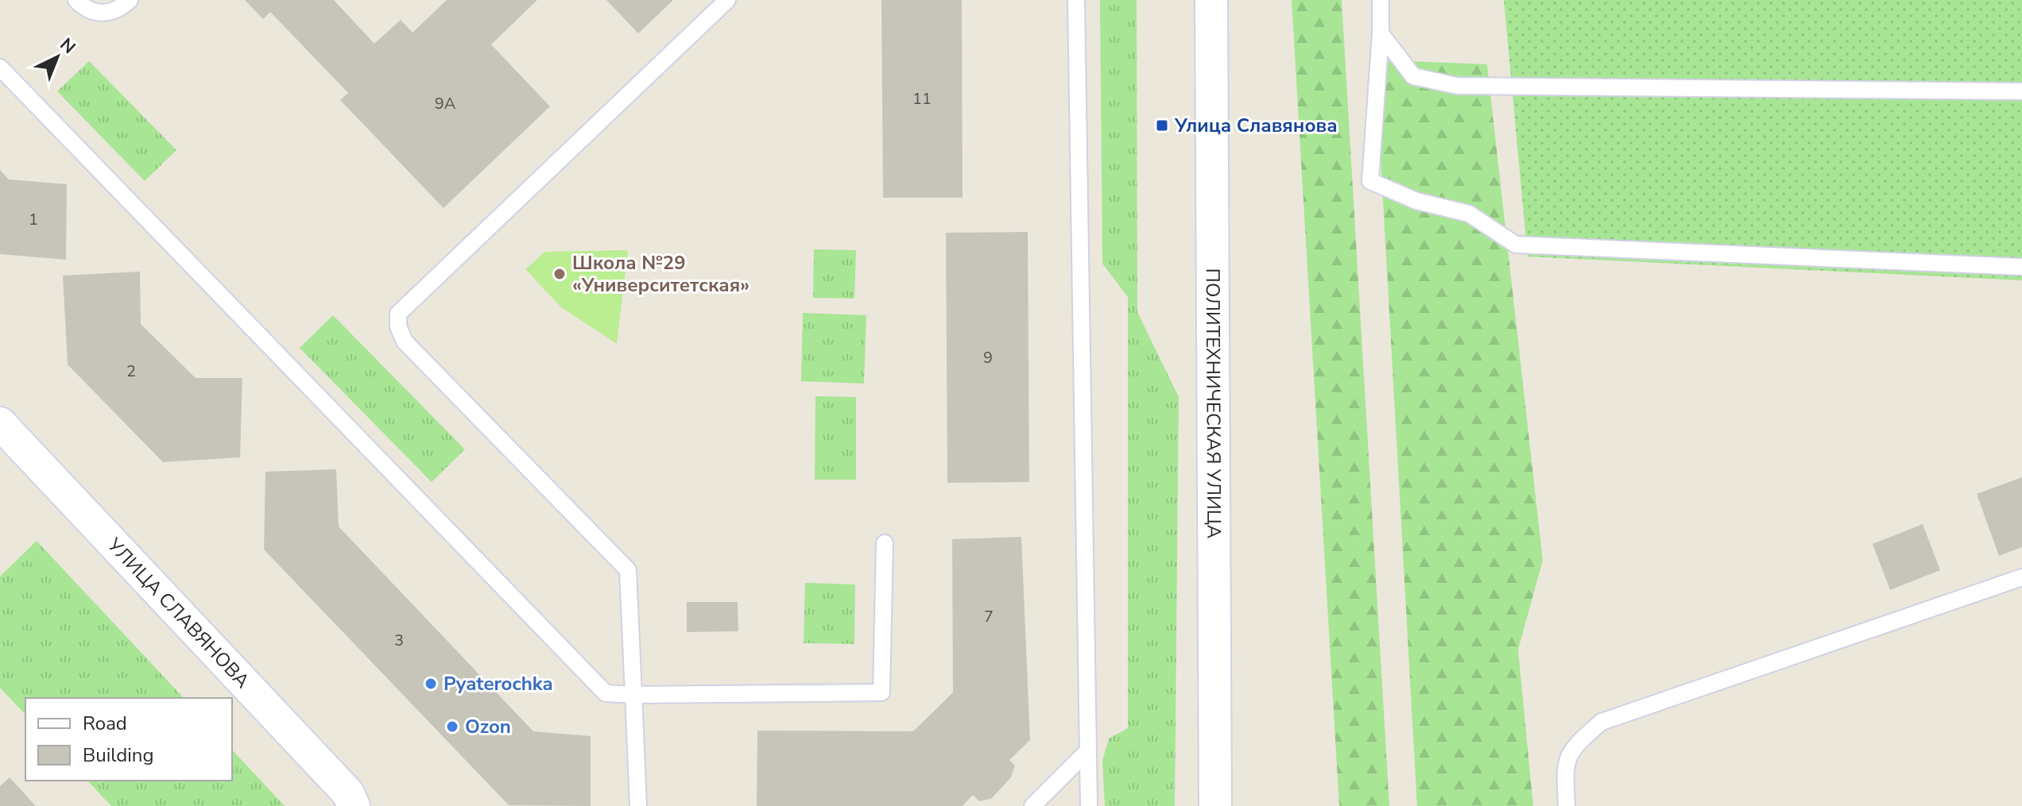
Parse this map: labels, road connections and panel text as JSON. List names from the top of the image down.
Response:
{
  "streets": {
    "street": ["ПОЛИТЕХНИЧЕСКАЯ УЛИЦА", "УЛИЦА СЛАВЯНОВА"]
  },
  "places": {
    "transit": ["Улица Славянова"],
    "other": ["Школа №29 «Университетская»", "Pyaterochka", "Ozon"]
  },
  "house_numbers": [
    "11",
    "9А",
    "1",
    "9",
    "2",
    "7",
    "3"
  ],
  "legend": ["Road", "Building"],
  "north": "top right"
}
